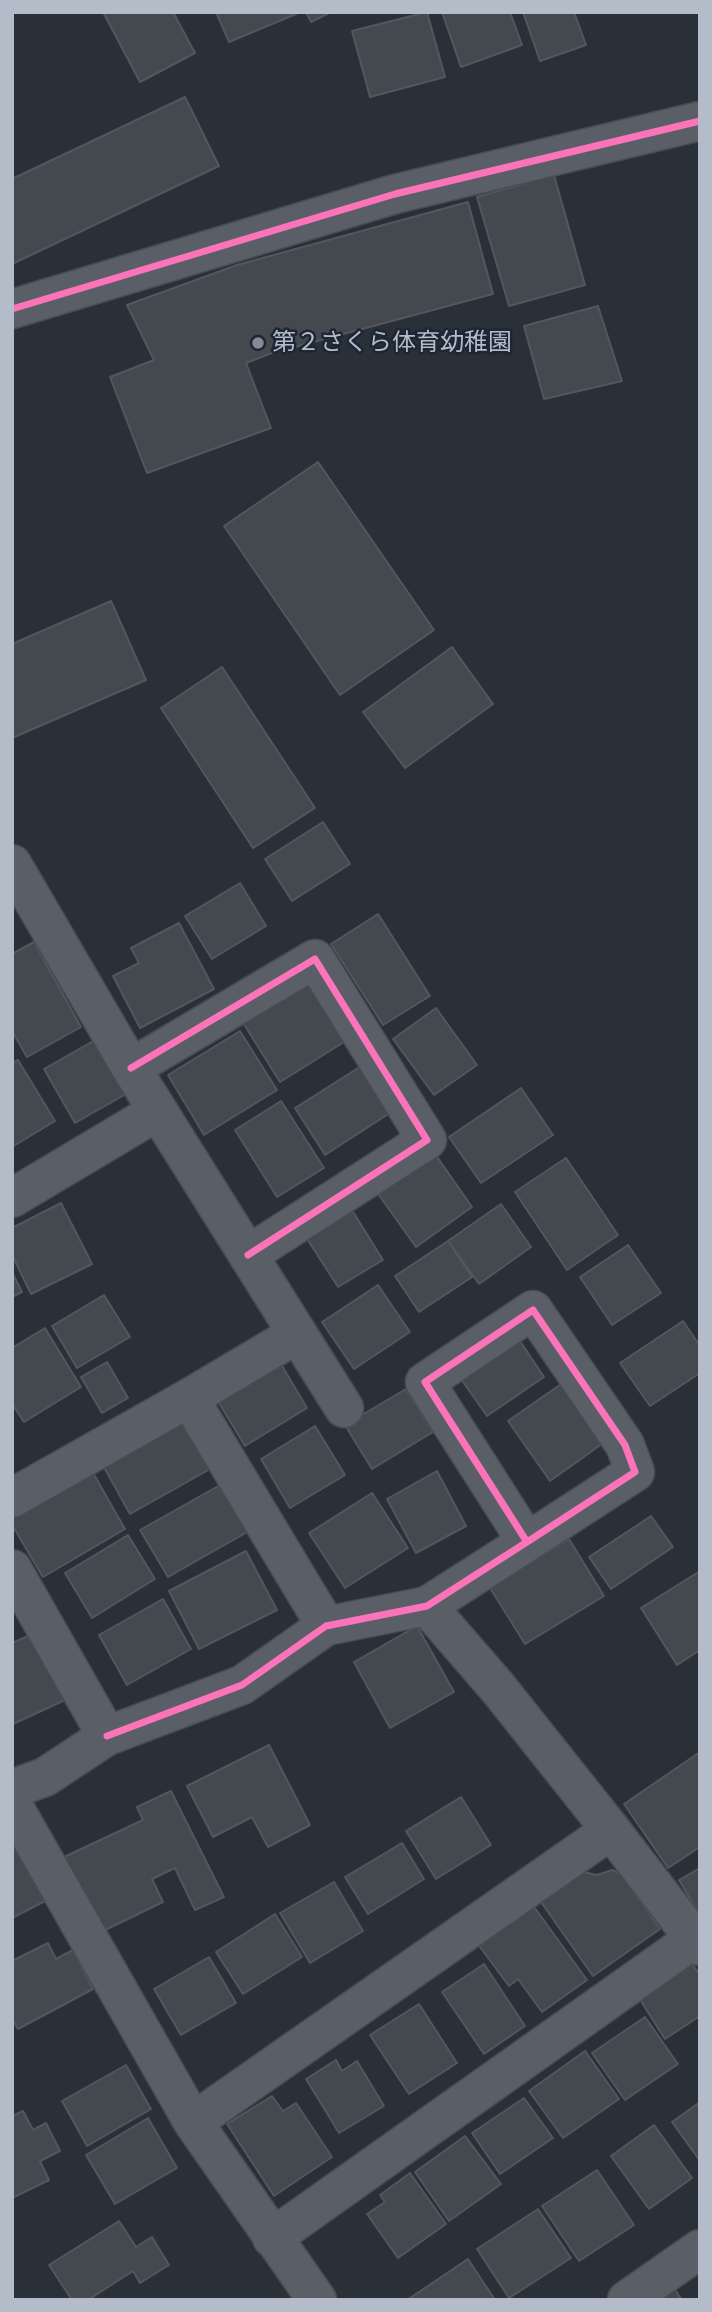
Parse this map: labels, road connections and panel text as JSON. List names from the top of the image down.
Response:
{
  "places": ["第２さくら体育幼稚園"]
}
